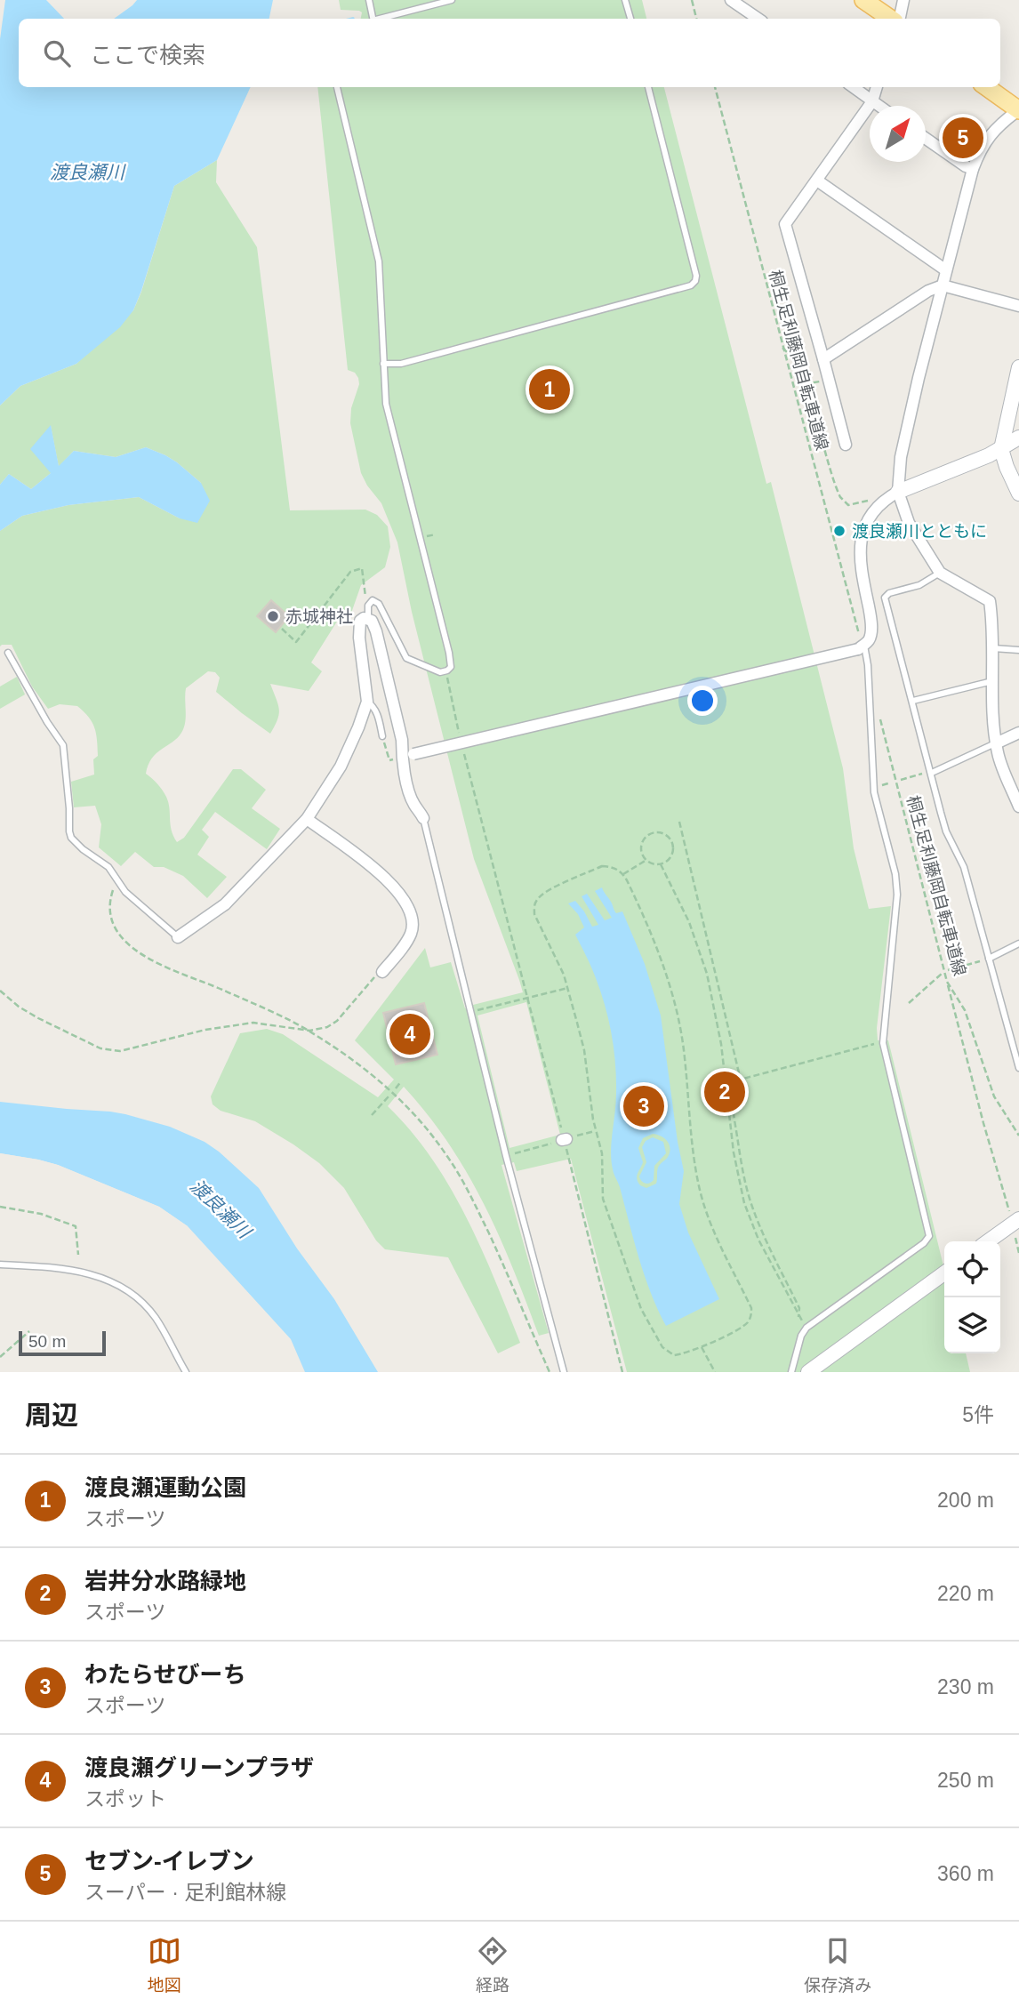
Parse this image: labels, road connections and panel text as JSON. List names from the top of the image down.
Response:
{
  "streets": {
    "path": ["桐生足利藤岡自転車道線"]
  },
  "water": ["渡良瀬川"],
  "places": ["渡良瀬川とともに", "赤城神社"],
  "scale_bar": "50 m",
  "north": "top right",
  "page": {
    "search": "ここで検索",
    "pins": [
      "5",
      "1",
      "4",
      "2",
      "3"
    ],
    "scale": "50 m",
    "heading": ["周辺", "5件"],
    "list": [
      {
        "mark": "1",
        "name": "渡良瀬運動公園",
        "note": "スポーツ",
        "value": "200 m"
      },
      {
        "mark": "2",
        "name": "岩井分水路緑地",
        "note": "スポーツ",
        "value": "220 m"
      },
      {
        "mark": "3",
        "name": "わたらせびーち",
        "note": "スポーツ",
        "value": "230 m"
      },
      {
        "mark": "4",
        "name": "渡良瀬グリーンプラザ",
        "note": "スポット",
        "value": "250 m"
      },
      {
        "mark": "5",
        "name": "セブン-イレブン",
        "note": "スーパー · 足利館林線",
        "value": "360 m"
      }
    ],
    "nav": ["地図", "経路", "保存済み"]
  }
}
